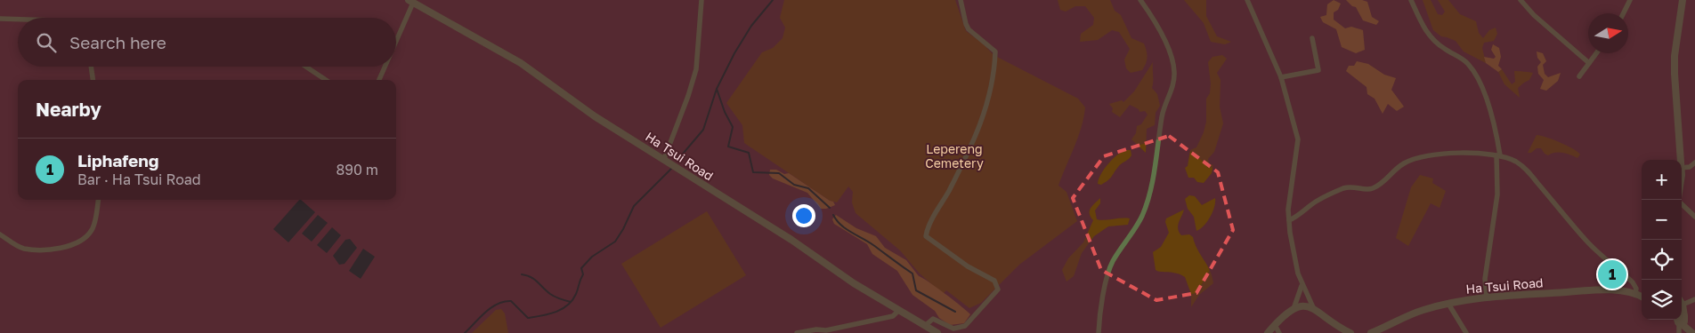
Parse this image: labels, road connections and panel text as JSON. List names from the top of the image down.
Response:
{
  "streets": {
    "street": ["Ha Tsui Road"]
  },
  "parks": ["Lepereng Cemetery"],
  "north": "right",
  "page": {
    "search": "Search here",
    "heading": "Nearby",
    "list": [
      {
        "mark": "1",
        "name": "Liphafeng",
        "note": "Bar · Ha Tsui Road",
        "value": "890 m"
      }
    ],
    "map_buttons": ["+", "−"],
    "pins": "1"
  }
}
